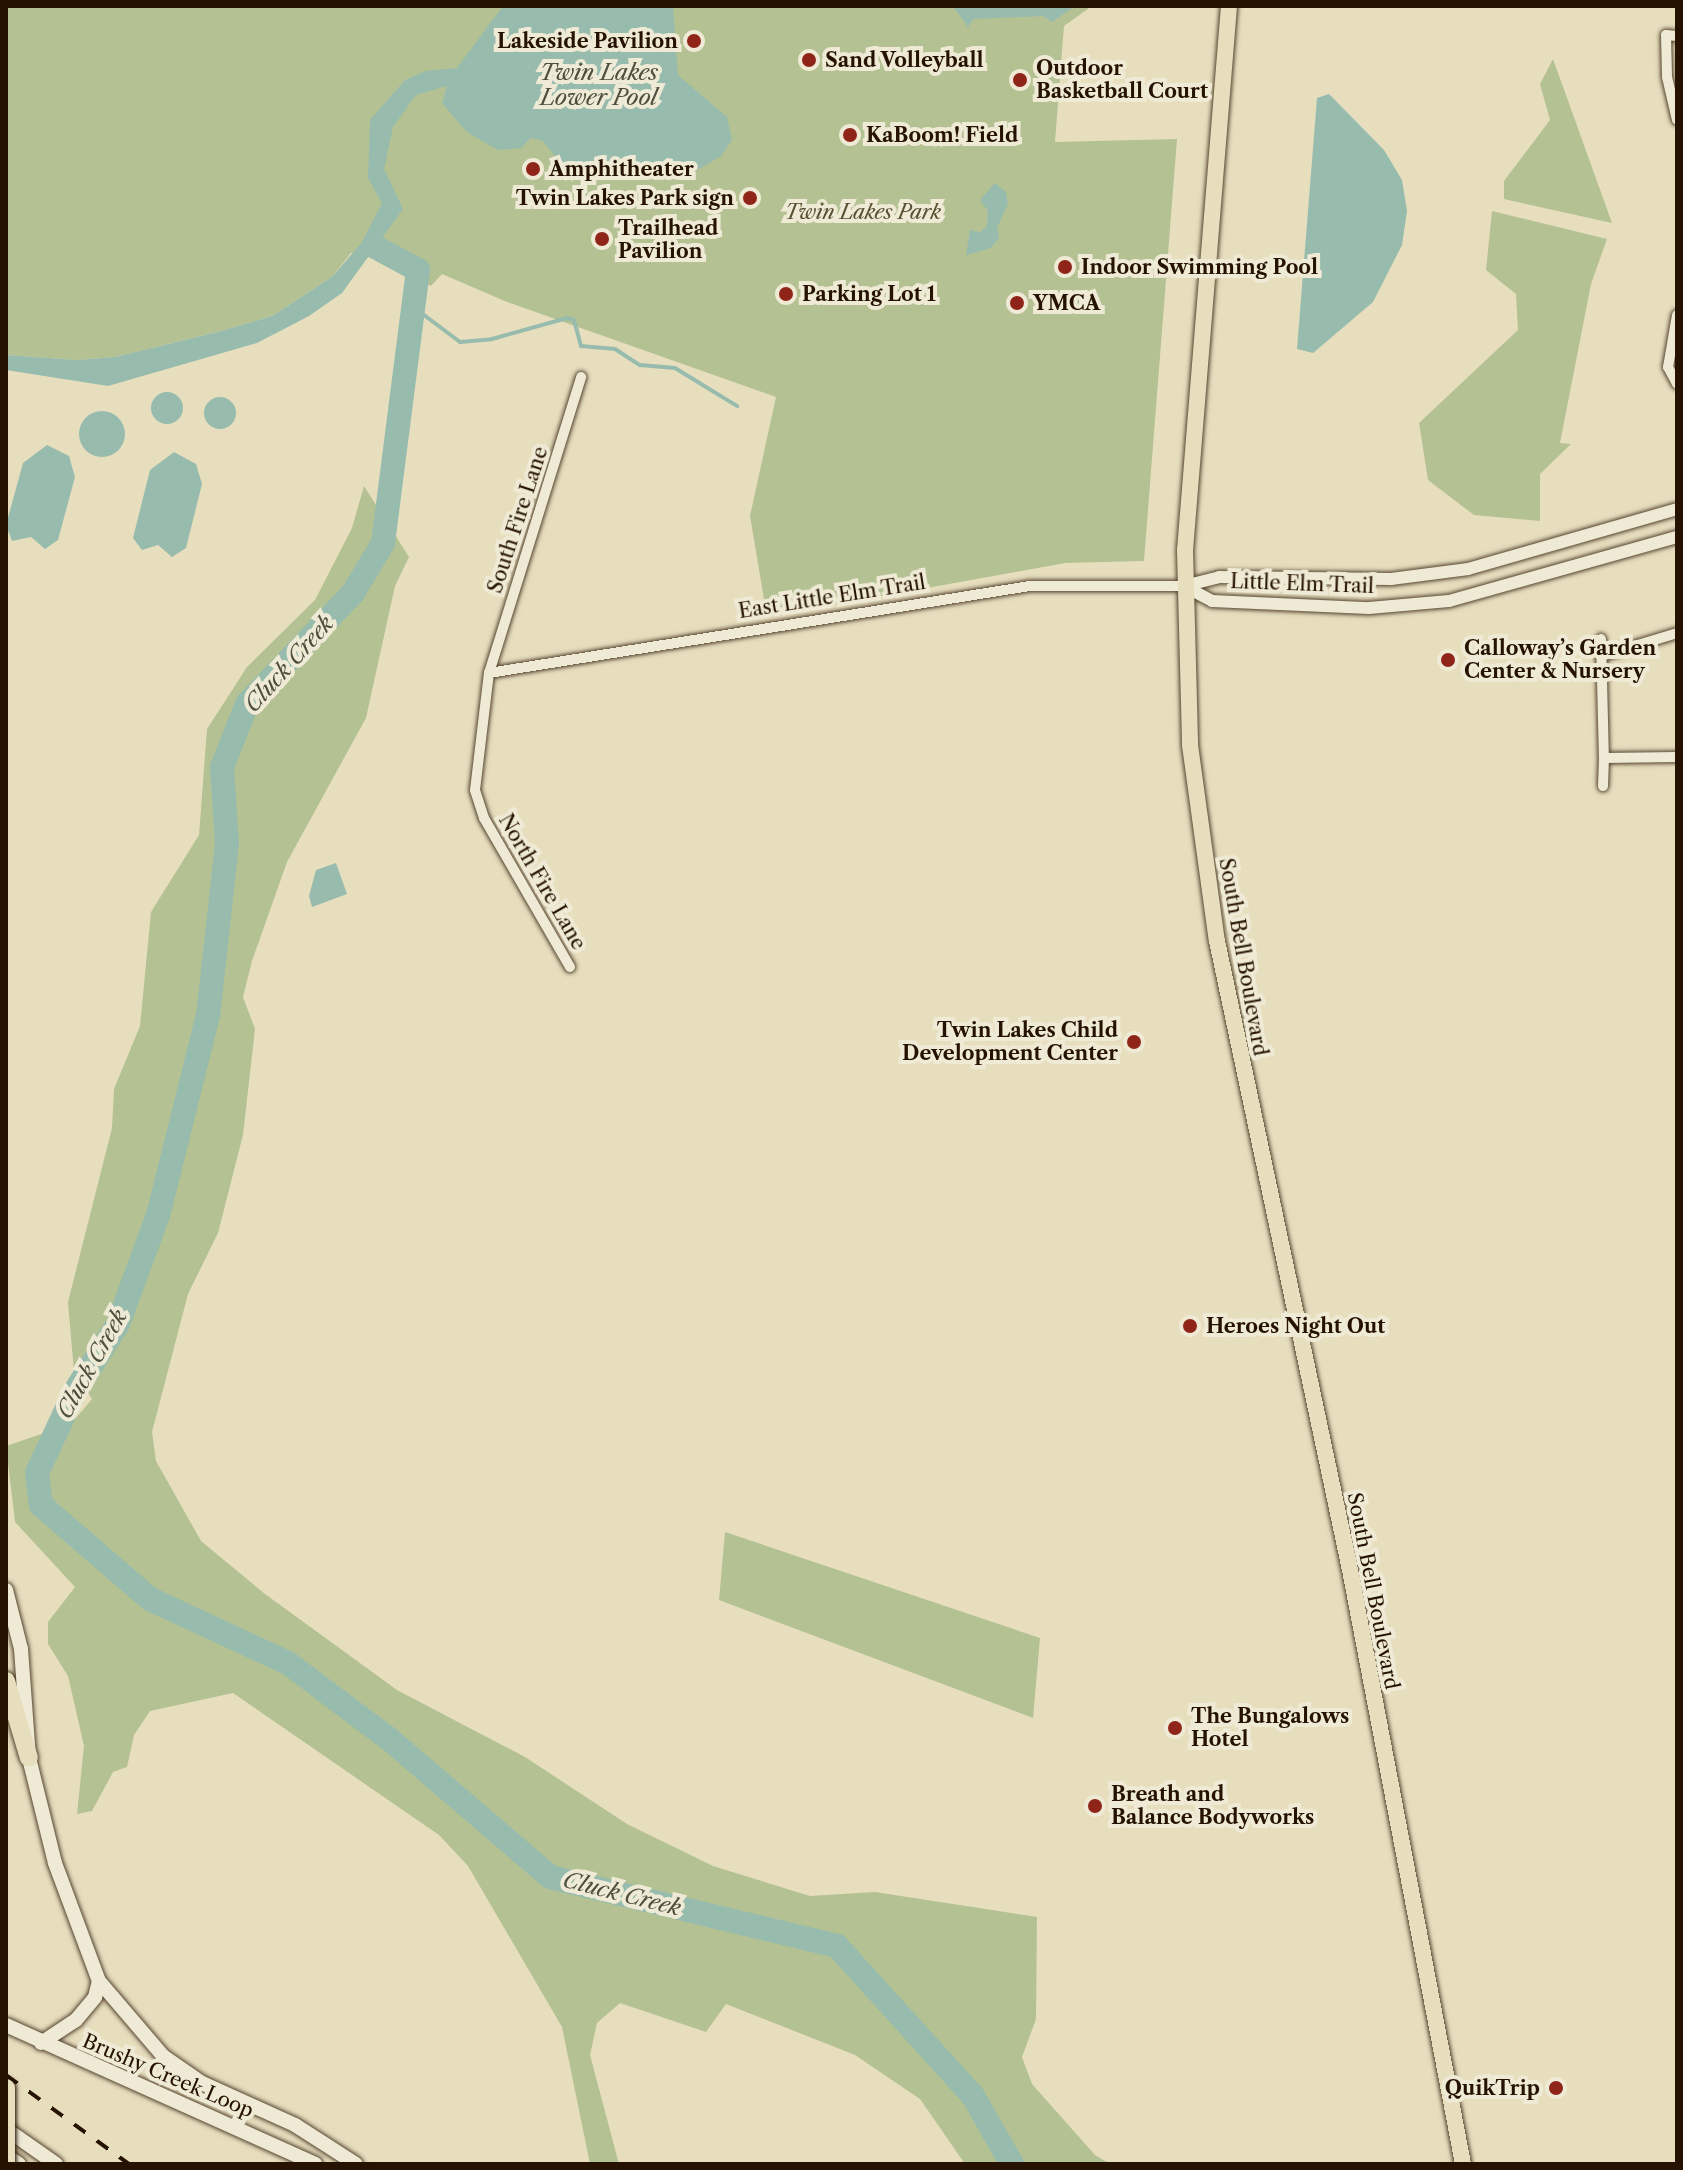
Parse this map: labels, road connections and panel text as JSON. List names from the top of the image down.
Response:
{
  "streets": {
    "main road": ["South Bell Boulevard", "Brushy Creek Loop"],
    "street": [
      "South Fire Lane",
      "Little Elm Trail",
      "East Little Elm Trail",
      "North Fire Lane"
    ]
  },
  "crossings": [
    ["South Fire Lane", "East Little Elm Trail"],
    ["South Fire Lane", "North Fire Lane"],
    ["Little Elm Trail", "East Little Elm Trail"],
    ["Little Elm Trail", "South Bell Boulevard"],
    ["East Little Elm Trail", "North Fire Lane"],
    ["East Little Elm Trail", "South Bell Boulevard"]
  ],
  "water": ["Twin Lakes Lower Pool", "Cluck Creek"],
  "parks": ["Twin Lakes Park"],
  "places": [
    "Lakeside Pavilion",
    "Sand Volleyball",
    "Outdoor Basketball Court",
    "KaBoom! Field",
    "Amphitheater",
    "Twin Lakes Park sign",
    "Trailhead Pavilion",
    "Indoor Swimming Pool",
    "Parking Lot 1",
    "YMCA",
    "Calloway’s Garden Center & Nursery",
    "Twin Lakes Child Development Center",
    "Heroes Night Out",
    "The Bungalows Hotel",
    "Breath and Balance Bodyworks",
    "QuikTrip"
  ]
}
